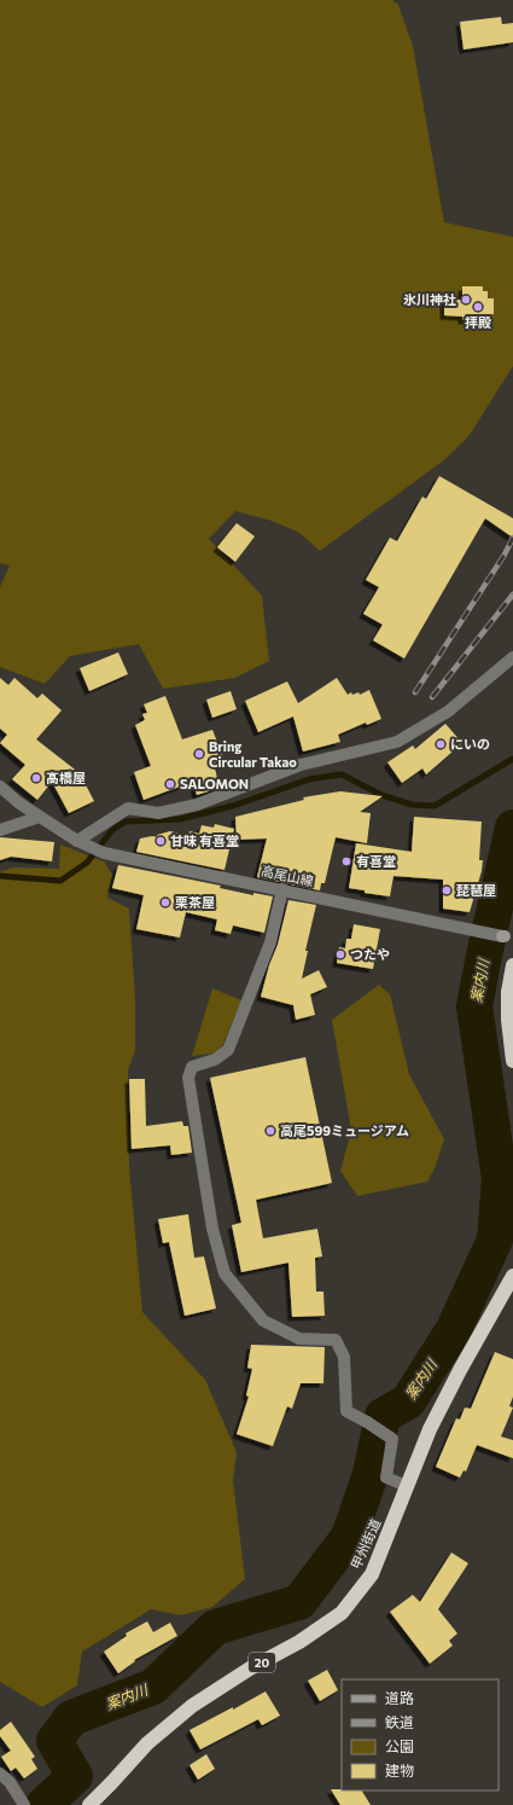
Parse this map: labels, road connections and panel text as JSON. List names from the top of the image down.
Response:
{
  "streets": {
    "highway": ["甲州街道", "20"],
    "street": ["高尾山線"]
  },
  "water": ["案内川"],
  "places": [
    "氷川神社",
    "拝殿",
    "にいの",
    "Bring Circular Takao",
    "髙橋屋",
    "SALOMON",
    "甘味 有喜堂",
    "有喜堂",
    "琵琶屋",
    "栗茶屋",
    "つたや",
    "高尾599ミュージアム"
  ],
  "legend": [
    "道路",
    "鉄道",
    "公園",
    "建物"
  ]
}
